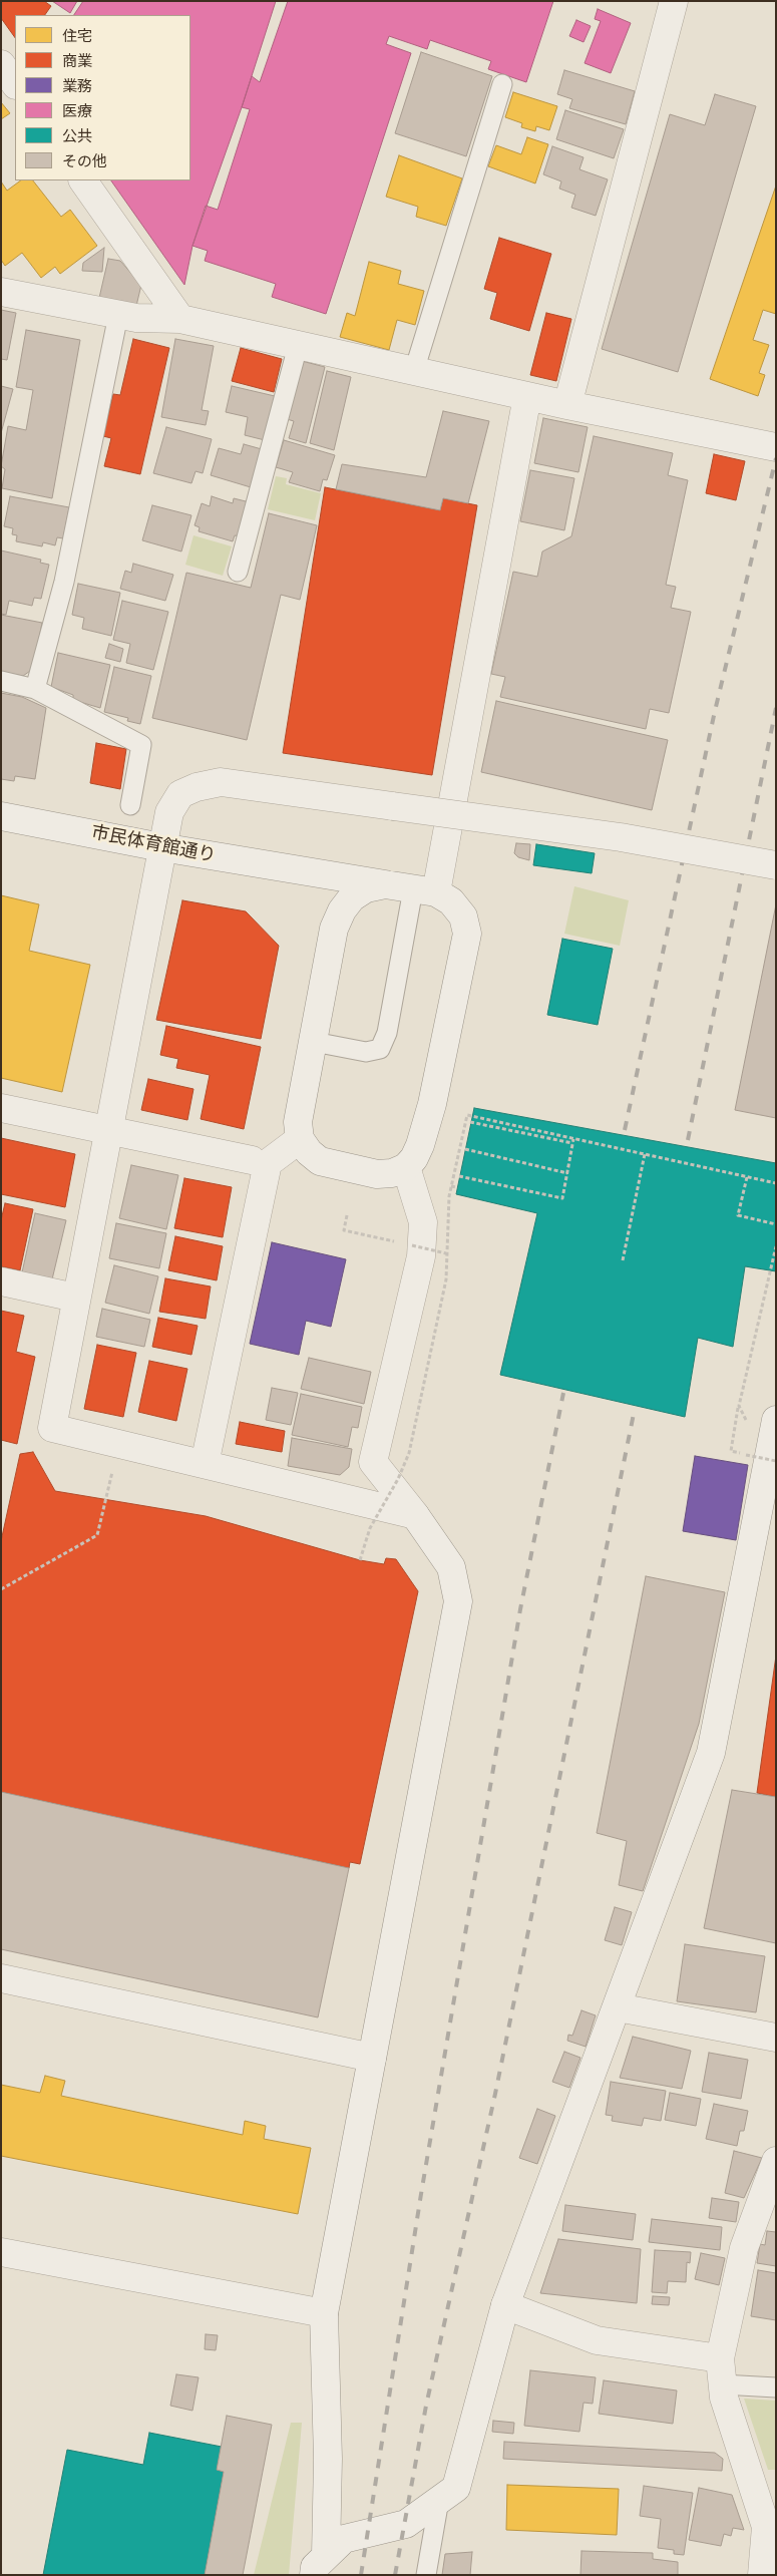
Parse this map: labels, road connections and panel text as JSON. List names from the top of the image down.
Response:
{
  "streets": {
    "street": ["市民体育館通り"]
  },
  "legend": [
    "住宅",
    "商業",
    "業務",
    "医療",
    "公共",
    "その他"
  ]
}
